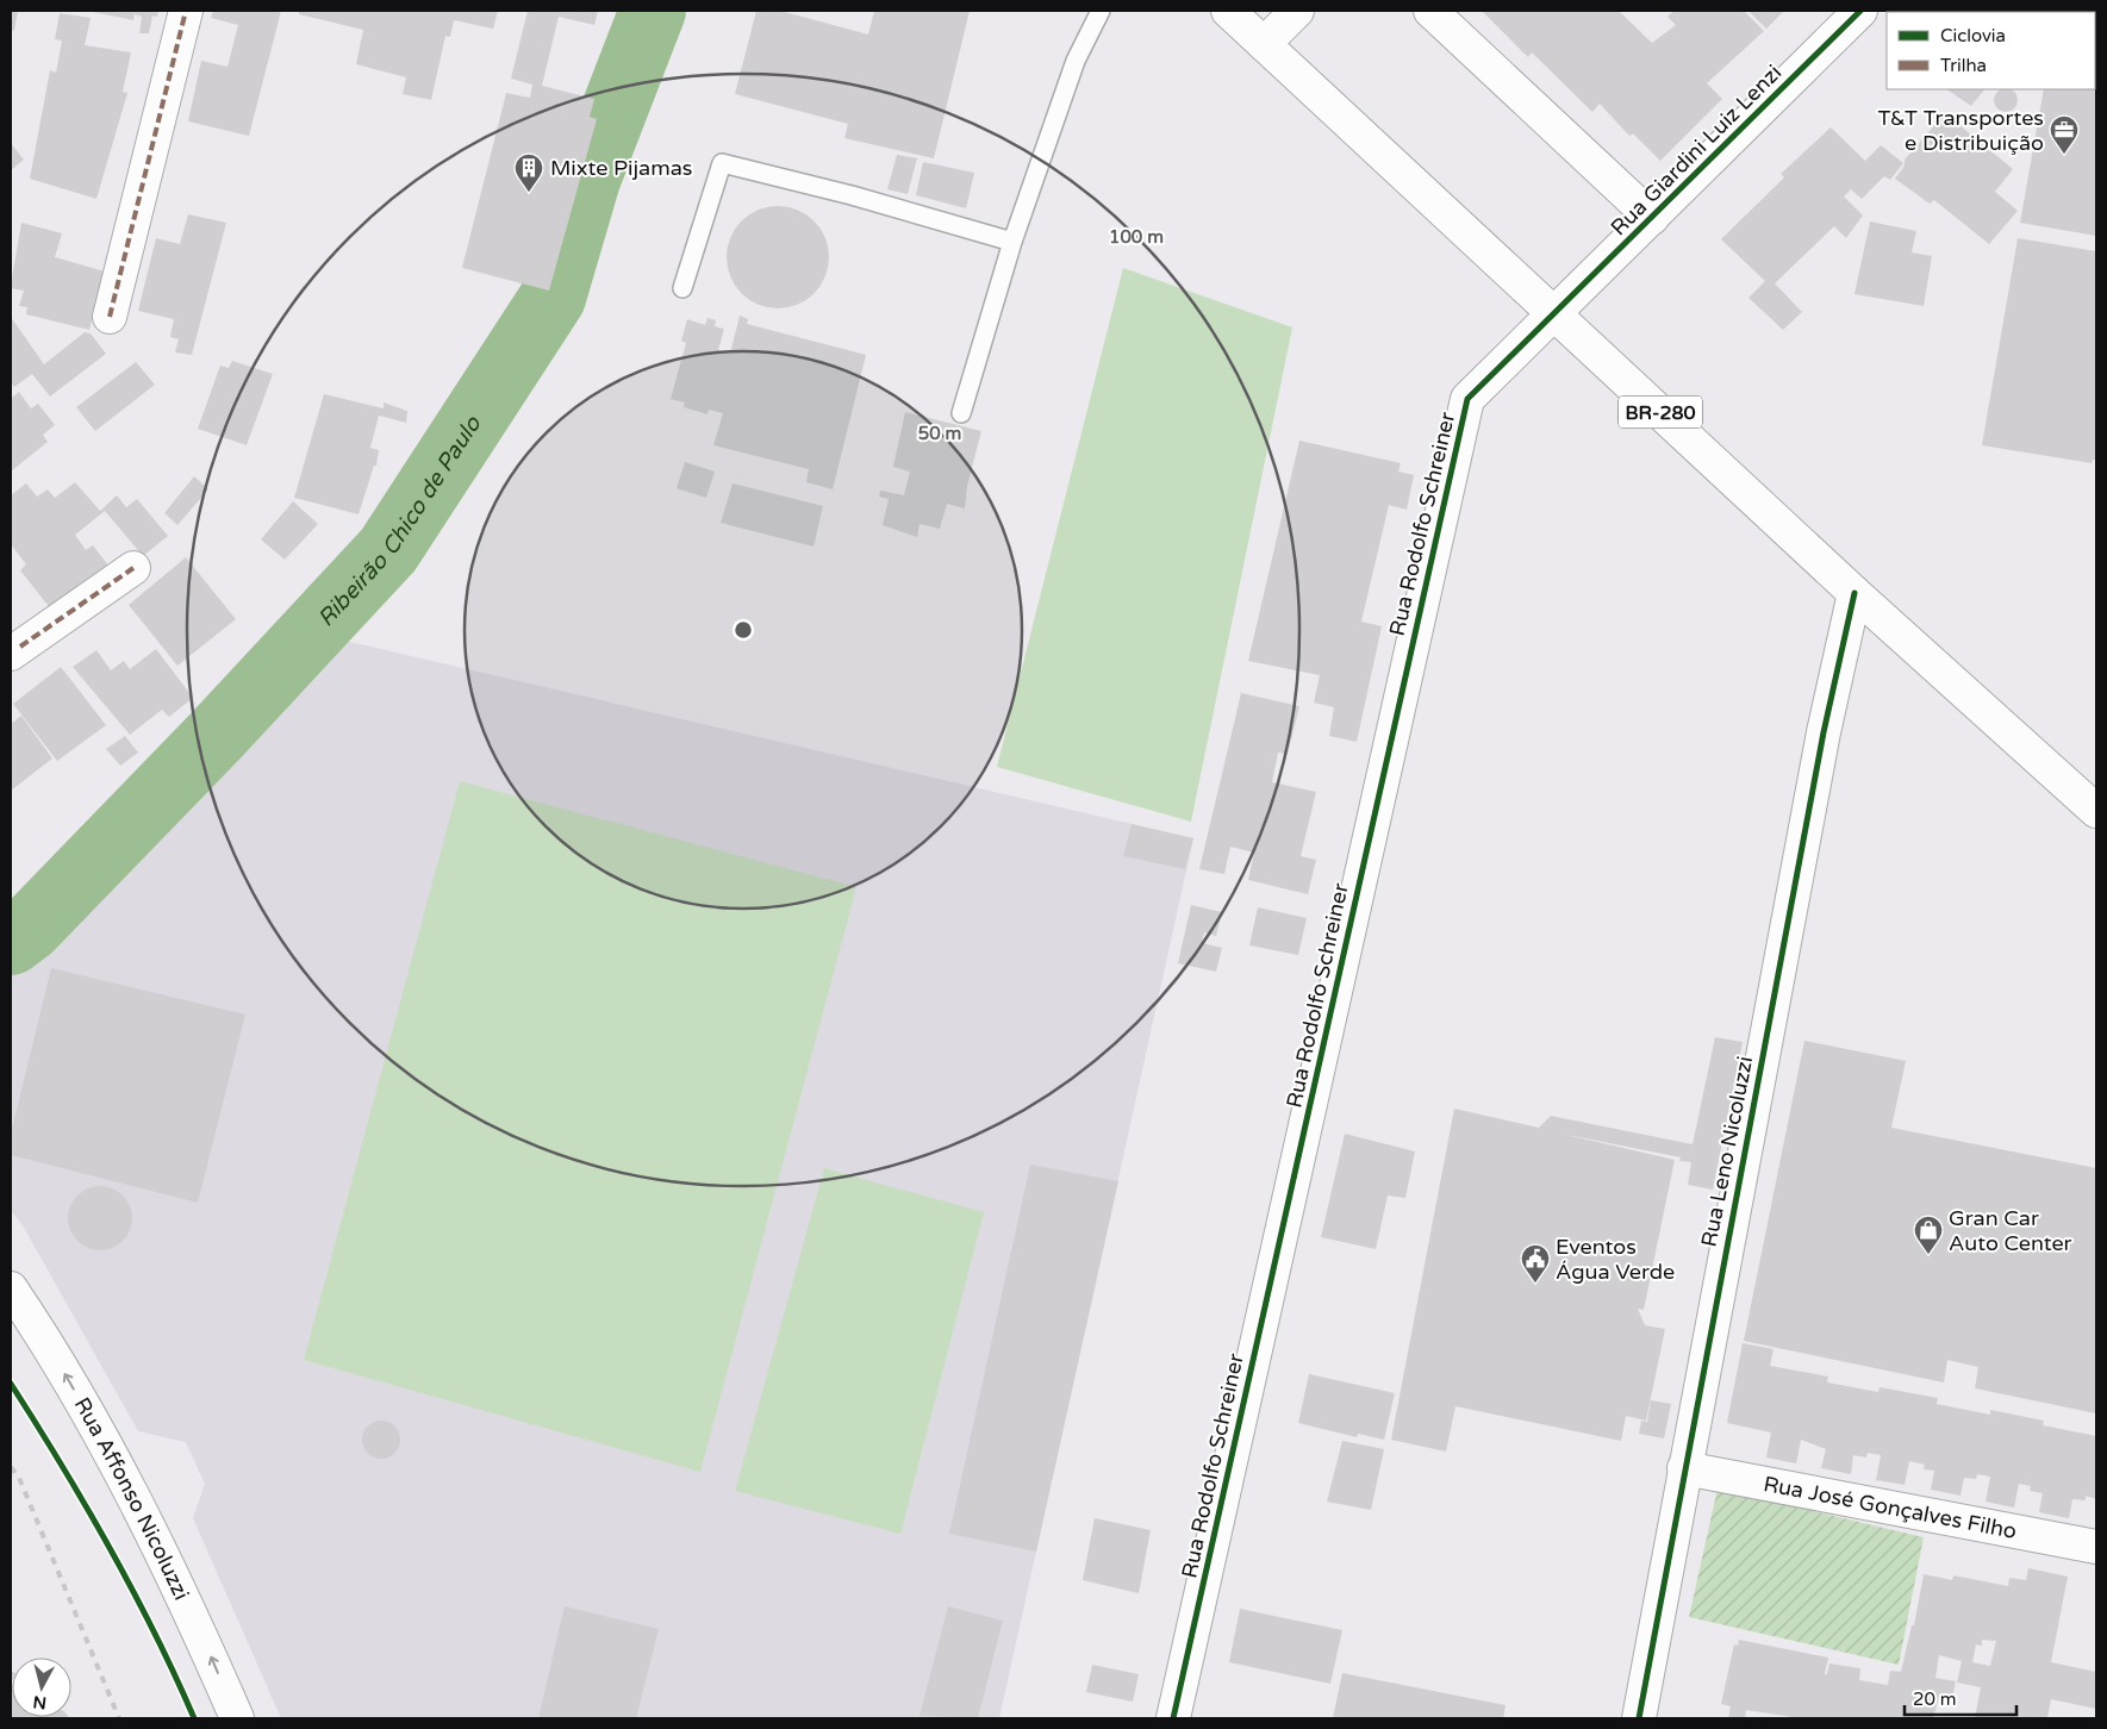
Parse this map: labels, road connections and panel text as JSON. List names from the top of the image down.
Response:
{
  "streets": {
    "main road": [
      "Rua Giardini Luiz Lenzi",
      "BR-280",
      "Rua Rodolfo Schreiner",
      "Rua Leno Nicoluzzi",
      "Rua Affonso Nicoluzzi",
      "Rua José Gonçalves Filho"
    ]
  },
  "crossings": [
    ["Rua Giardini Luiz Lenzi", "BR-280"],
    ["Rua Giardini Luiz Lenzi", "Rua Rodolfo Schreiner"],
    ["BR-280", "Rua Rodolfo Schreiner"],
    ["BR-280", "Rua Leno Nicoluzzi"],
    ["Rua Leno Nicoluzzi", "Rua José Gonçalves Filho"]
  ],
  "one_way": ["Rua Affonso Nicoluzzi"],
  "water": ["Ribeirão Chico de Paulo"],
  "places": {
    "office": ["T&T Transportes e Distribuição"],
    "building": ["Mixte Pijamas"],
    "shop": ["Gran Car Auto Center"],
    "public building": ["Eventos Água Verde"]
  },
  "legend": ["Ciclovia", "Trilha"],
  "scale_bar": "20 m",
  "north": "bottom",
  "rings": ["100 m", "50 m"]
}
